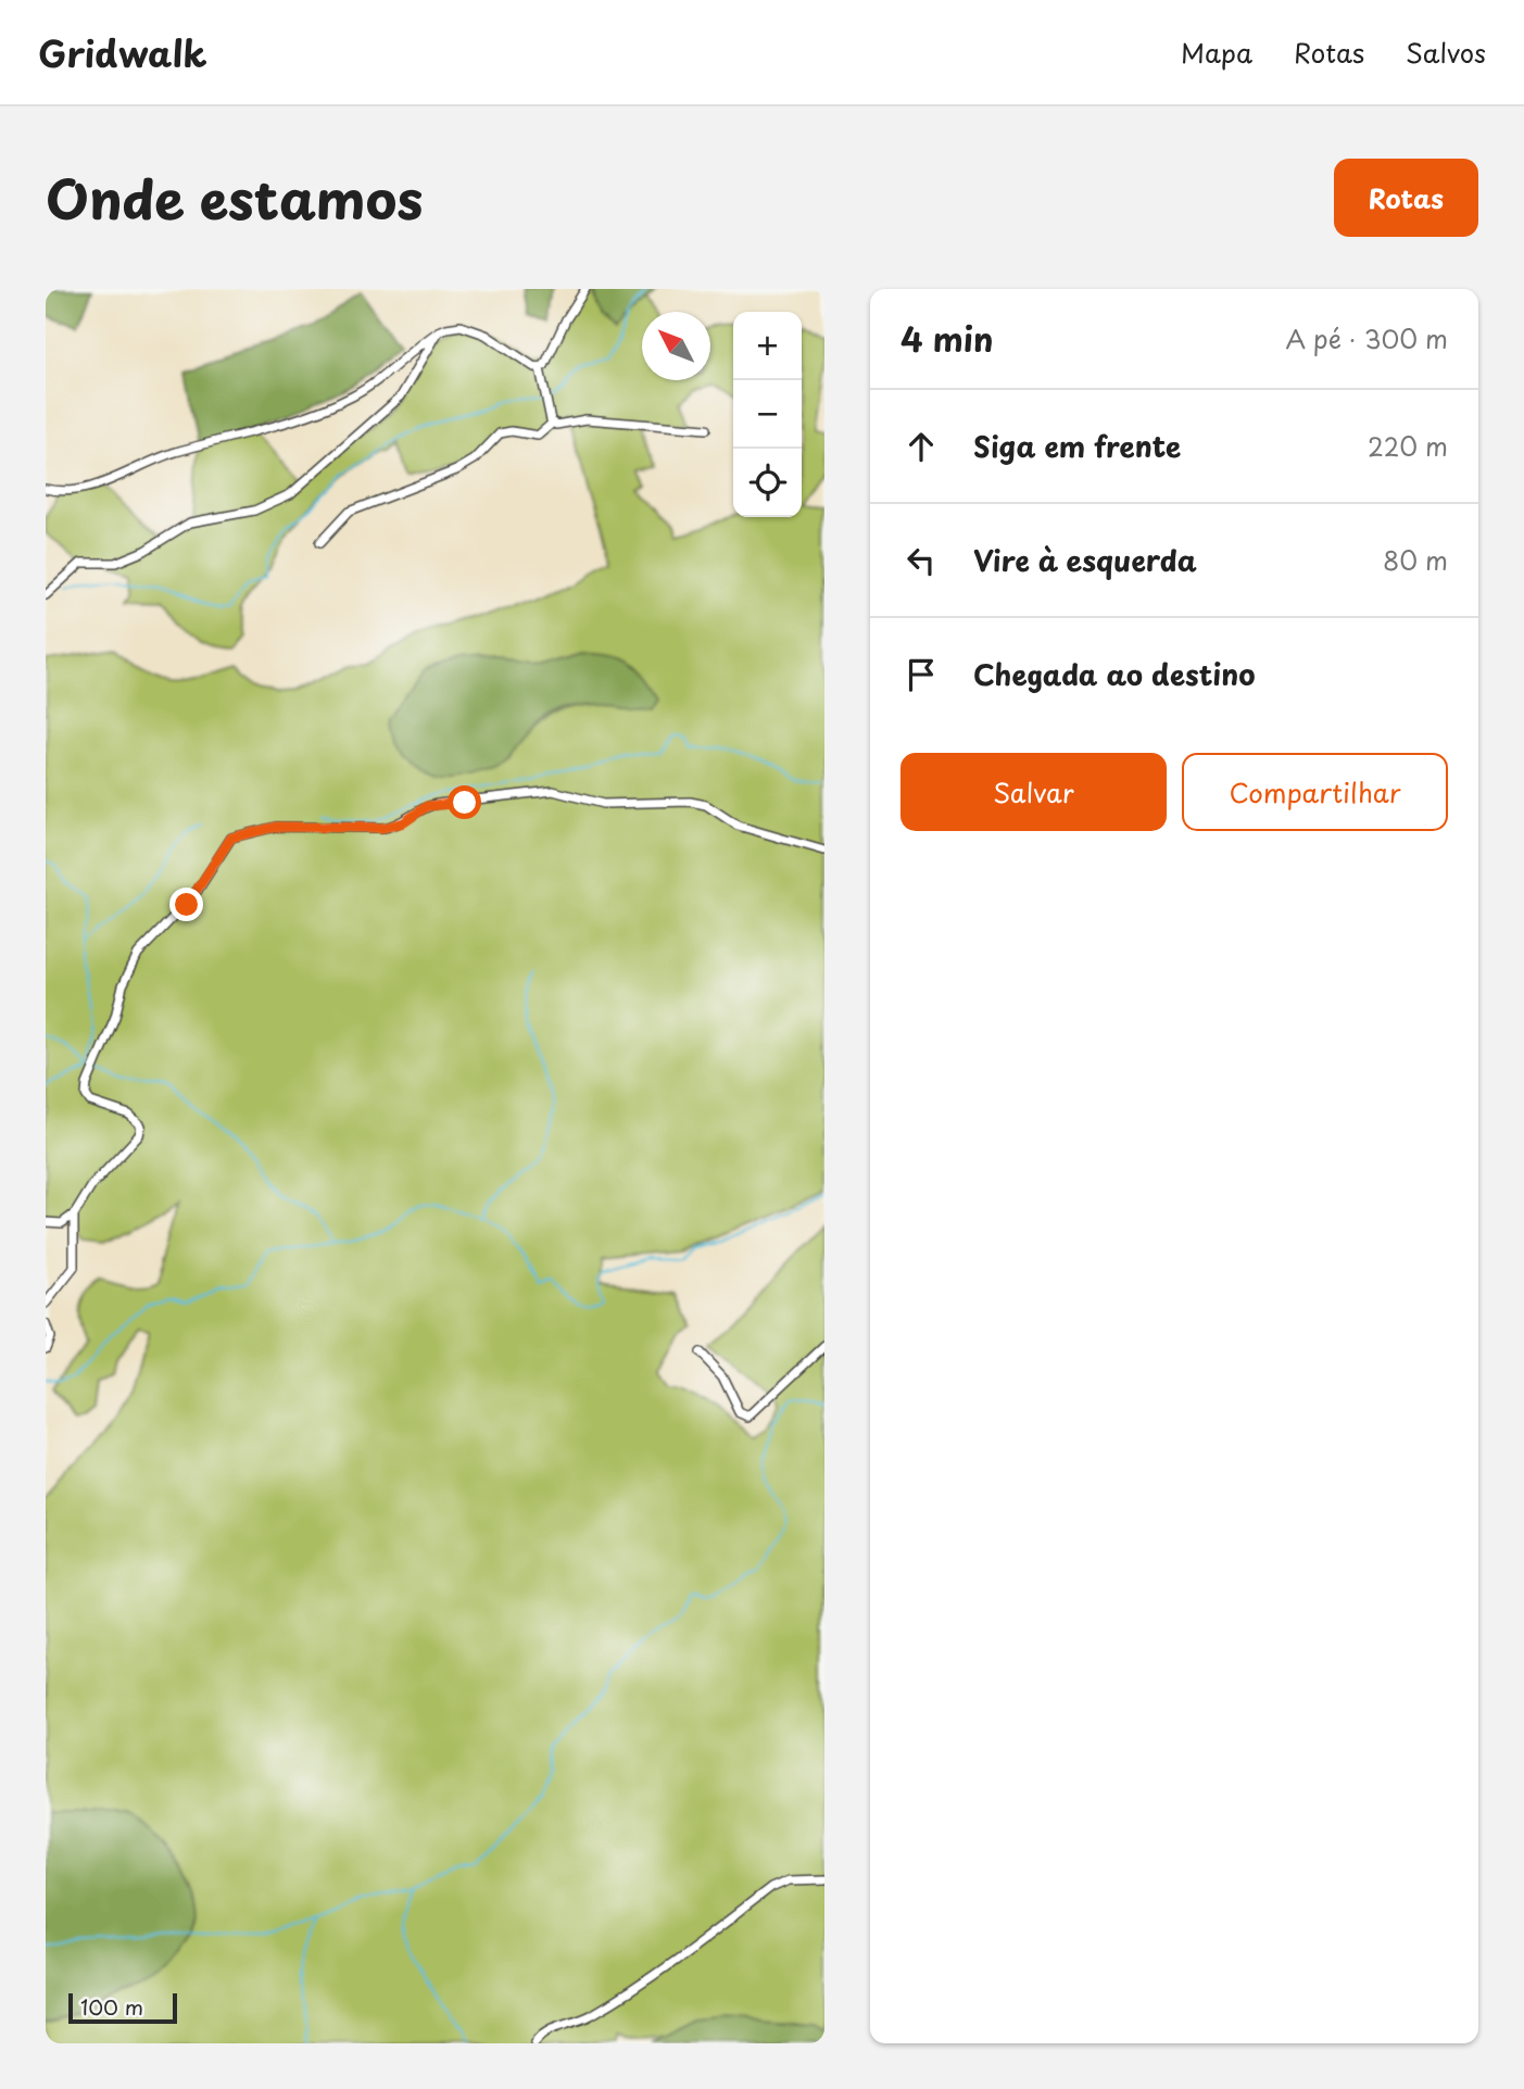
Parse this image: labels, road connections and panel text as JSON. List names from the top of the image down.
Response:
{
  "scale_bar": "100 m",
  "north": "top left",
  "page": {
    "header": "Gridwalk",
    "nav": ["Mapa", "Rotas", "Salvos"],
    "title": "Onde estamos",
    "buttons": [
      "Rotas",
      ["Salvar", "Compartilhar"]
    ],
    "heading": ["4 min", "A pé · 300 m"],
    "map_buttons": ["+", "−"],
    "list": [
      ["Siga em frente", "220 m"],
      ["Vire à esquerda", "80 m"],
      "Chegada ao destino"
    ],
    "scale": "100 m"
  }
}
